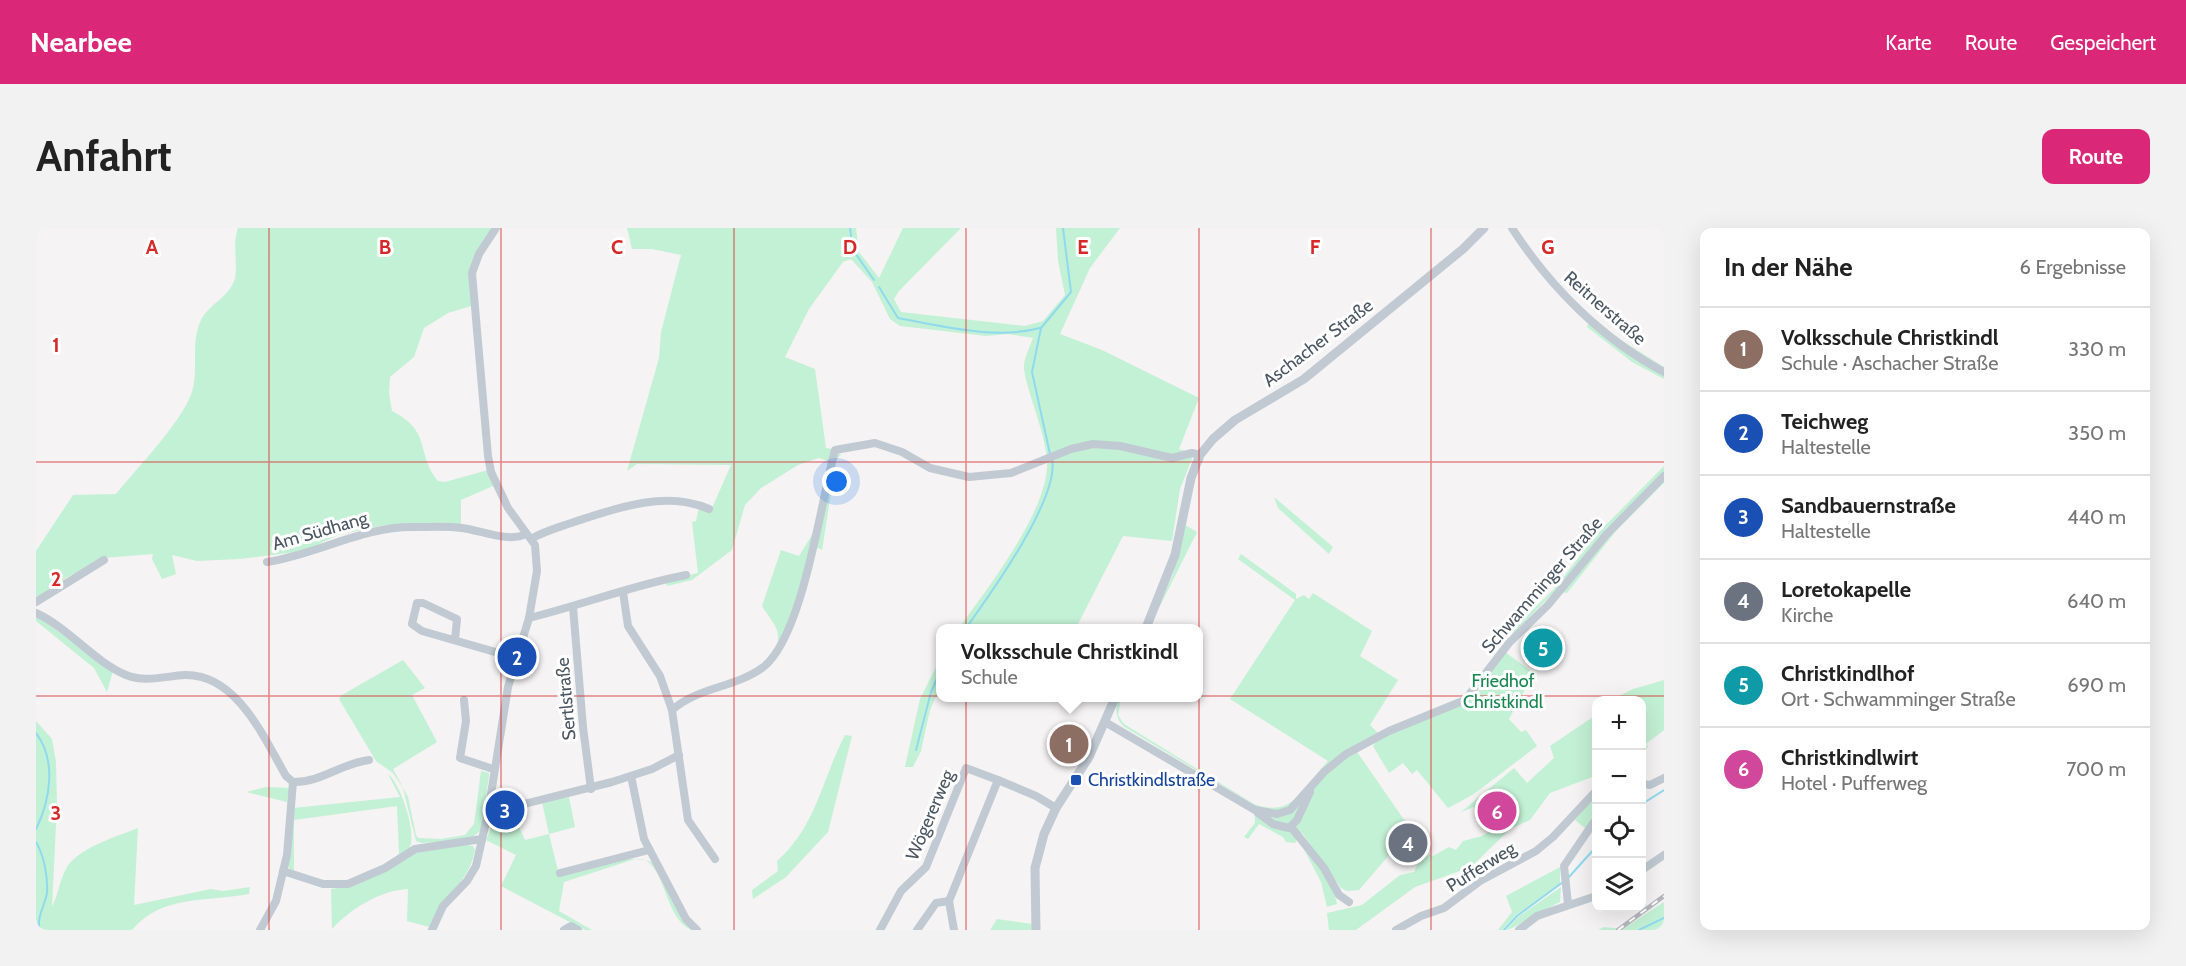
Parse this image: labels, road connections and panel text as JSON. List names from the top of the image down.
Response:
{
  "streets": {
    "street": [
      "Reitnerstraße",
      "Aschacher Straße",
      "Am Südhang",
      "Schwamminger Straße",
      "Sertlstraße",
      "Wögererweg",
      "Pufferweg"
    ]
  },
  "parks": ["Friedhof Christkindl"],
  "places": {
    "transit": ["Christkindlstraße"]
  },
  "page": {
    "header": "Nearbee",
    "nav": ["Karte", "Route", "Gespeichert"],
    "buttons": "Route",
    "title": "Anfahrt",
    "heading": ["In der Nähe", "6 Ergebnisse"],
    "list": [
      {
        "mark": "1",
        "name": "Volksschule Christkindl",
        "note": "Schule · Aschacher Straße",
        "value": "330 m"
      },
      {
        "mark": "2",
        "name": "Teichweg",
        "note": "Haltestelle",
        "value": "350 m"
      },
      {
        "mark": "3",
        "name": "Sandbauernstraße",
        "note": "Haltestelle",
        "value": "440 m"
      },
      {
        "mark": "4",
        "name": "Loretokapelle",
        "note": "Kirche",
        "value": "640 m"
      },
      {
        "mark": "5",
        "name": "Christkindlhof",
        "note": "Ort · Schwamminger Straße",
        "value": "690 m"
      },
      {
        "mark": "6",
        "name": "Christkindlwirt",
        "note": "Hotel · Pufferweg",
        "value": "700 m"
      }
    ],
    "popup": ["Volksschule Christkindl", "Schule"],
    "pins": [
      "5",
      "2",
      "1",
      "3",
      "6",
      "4"
    ],
    "map_buttons": ["+", "−"]
  },
  "grid": {
    "columns": [
      "A",
      "B",
      "C",
      "D",
      "E",
      "F",
      "G"
    ],
    "rows": ["1", "2", "3"]
  }
}
